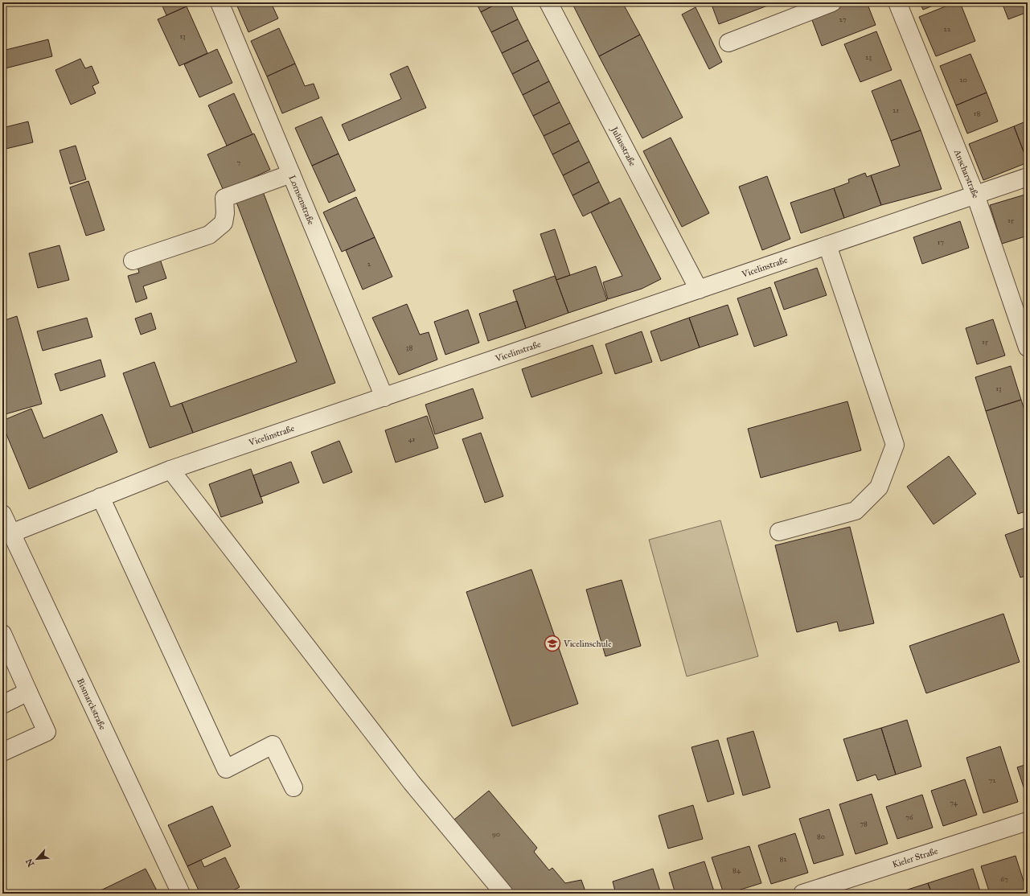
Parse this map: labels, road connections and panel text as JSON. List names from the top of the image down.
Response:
{
  "streets": {
    "street": [
      "Juliusstraße",
      "Anscharstraße",
      "Lornsenstraße",
      "Vicelinstraße",
      "Bismarckstraße",
      "Kieler Straße"
    ]
  },
  "crossings": [
    ["Juliusstraße", "Vicelinstraße"],
    ["Anscharstraße", "Vicelinstraße"],
    ["Lornsenstraße", "Vicelinstraße"],
    ["Vicelinstraße", "Bismarckstraße"]
  ],
  "places": {
    "school or university": ["Vicelinschule"]
  },
  "house_numbers": [
    "27",
    "22",
    "13",
    "23",
    "20",
    "21",
    "18",
    "7",
    "15",
    "17",
    "2",
    "15",
    "38",
    "13",
    "41",
    "72",
    "74",
    "76",
    "78",
    "90",
    "80",
    "82",
    "84",
    "67"
  ],
  "north": "bottom left"
}
